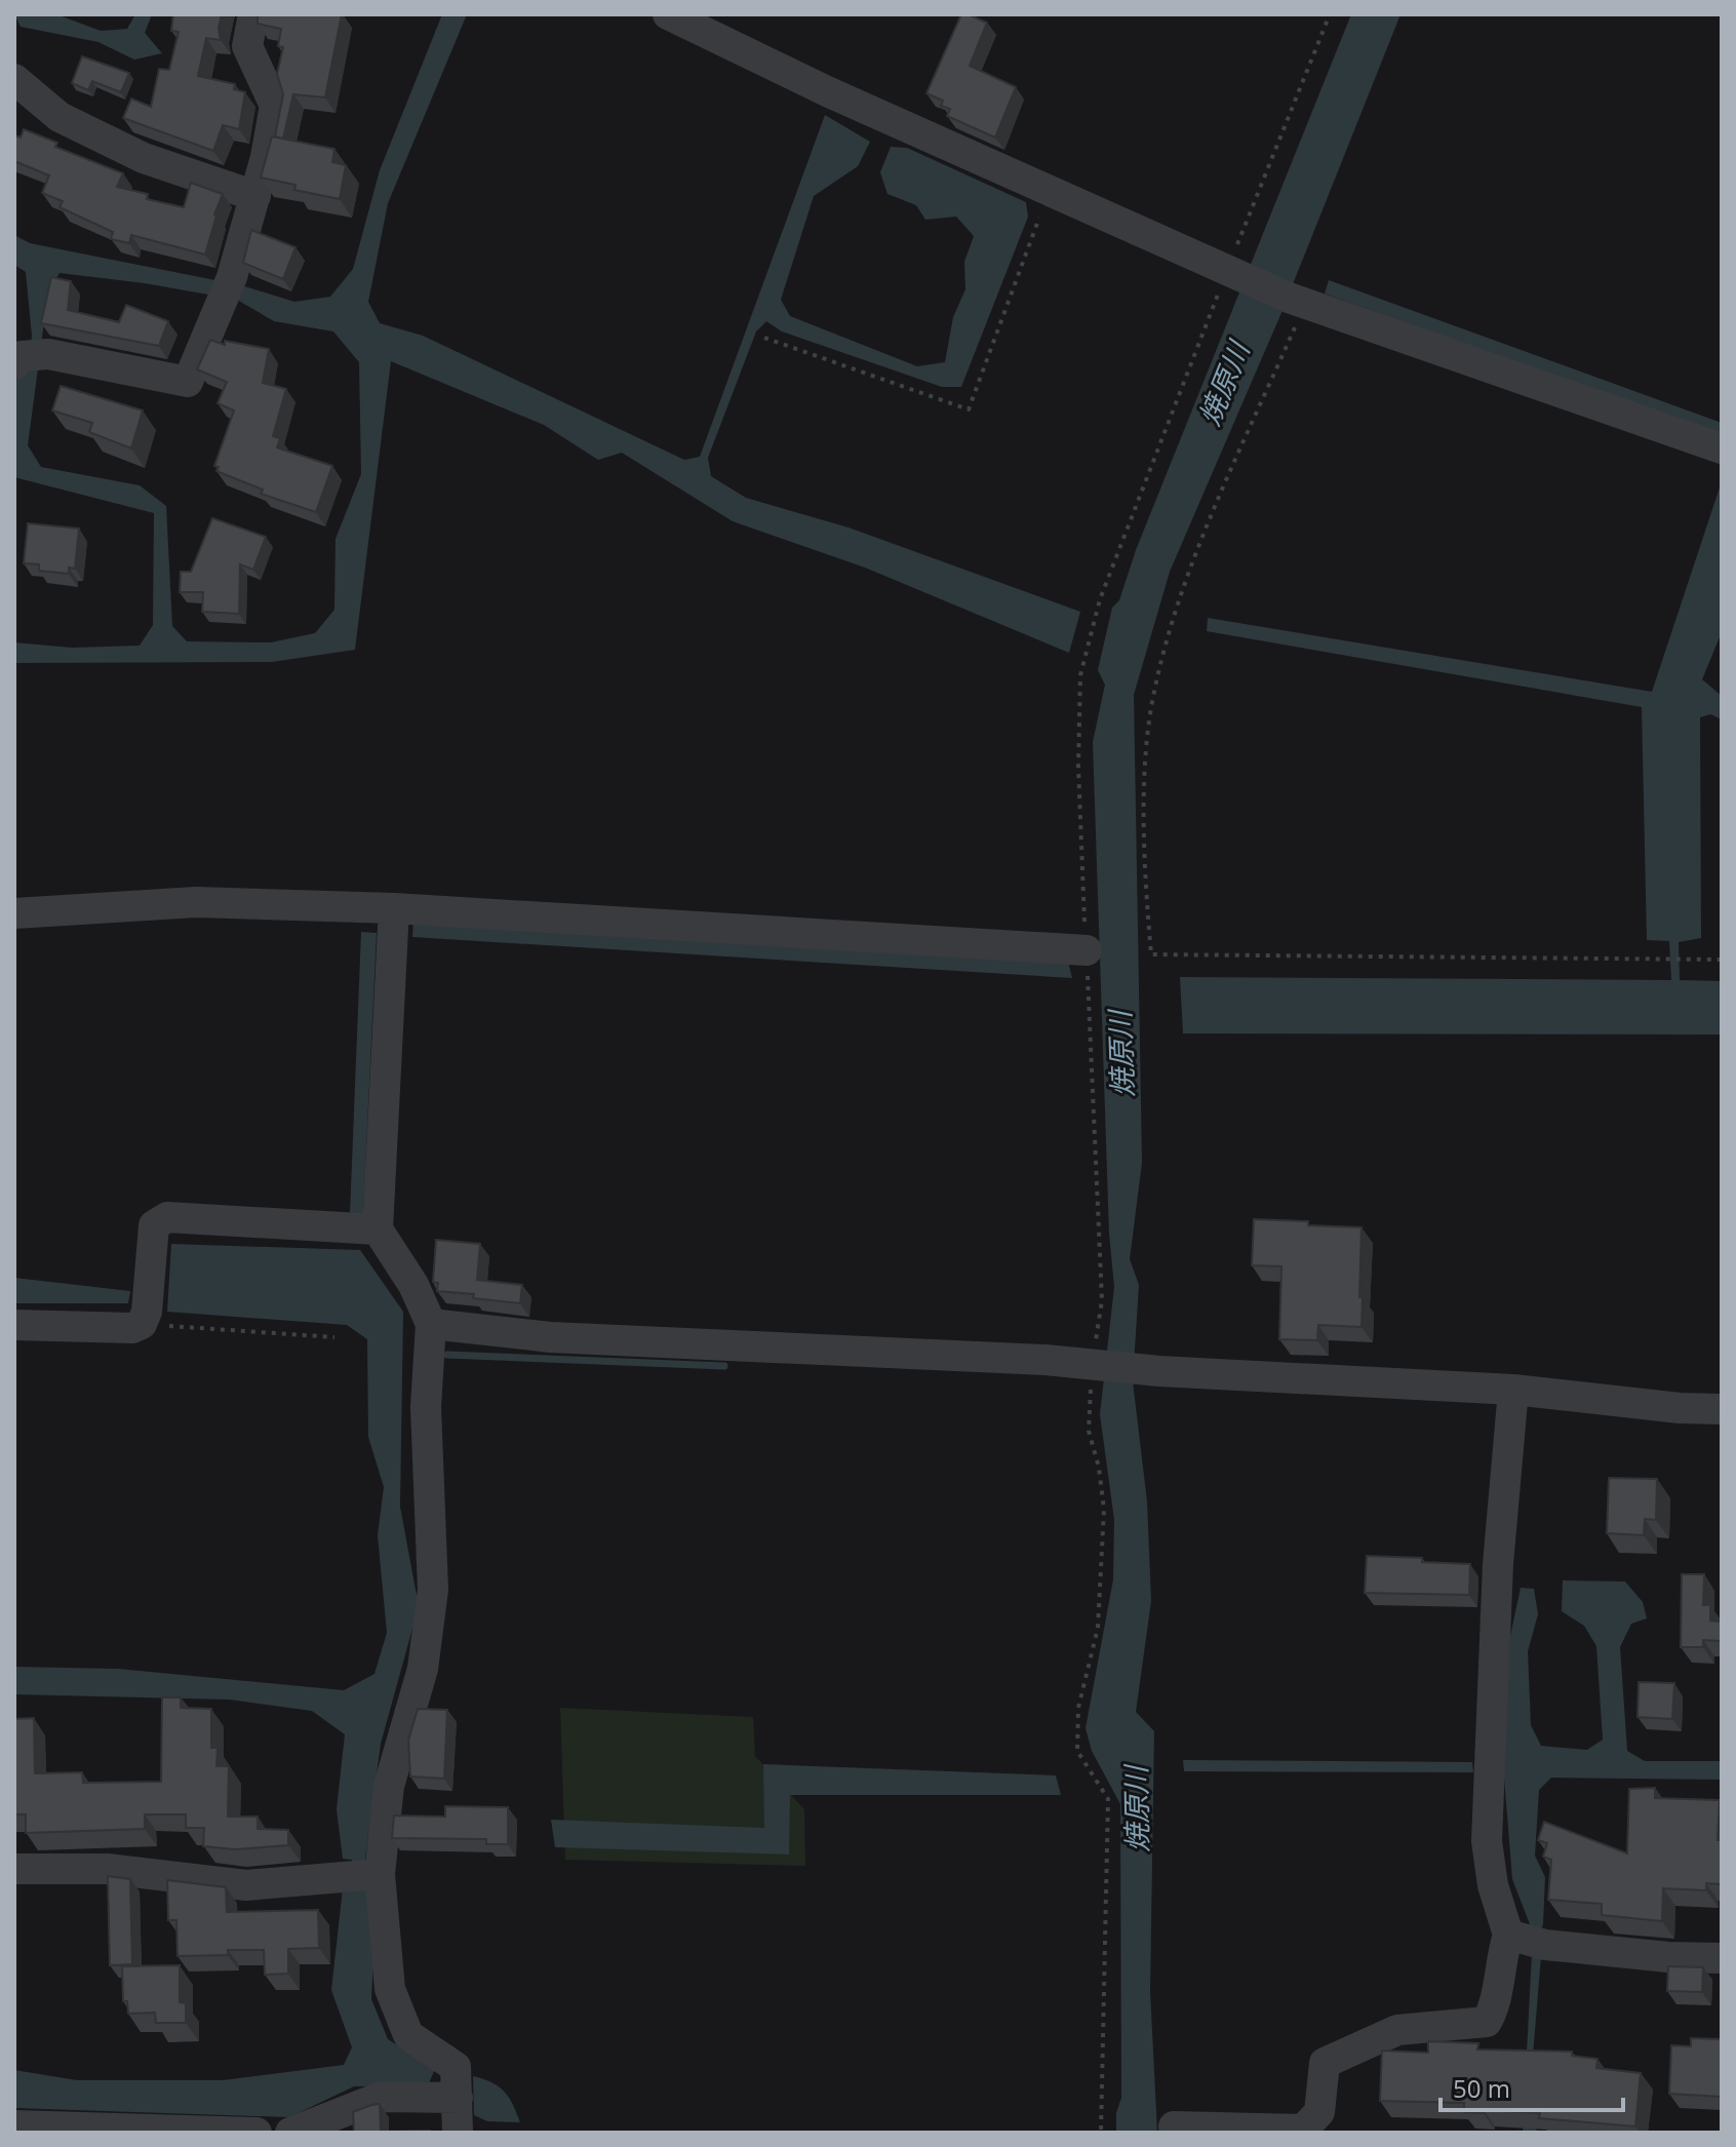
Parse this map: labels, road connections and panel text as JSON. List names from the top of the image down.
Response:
{
  "water": ["焼原川"],
  "scale_bar": "50 m"
}
